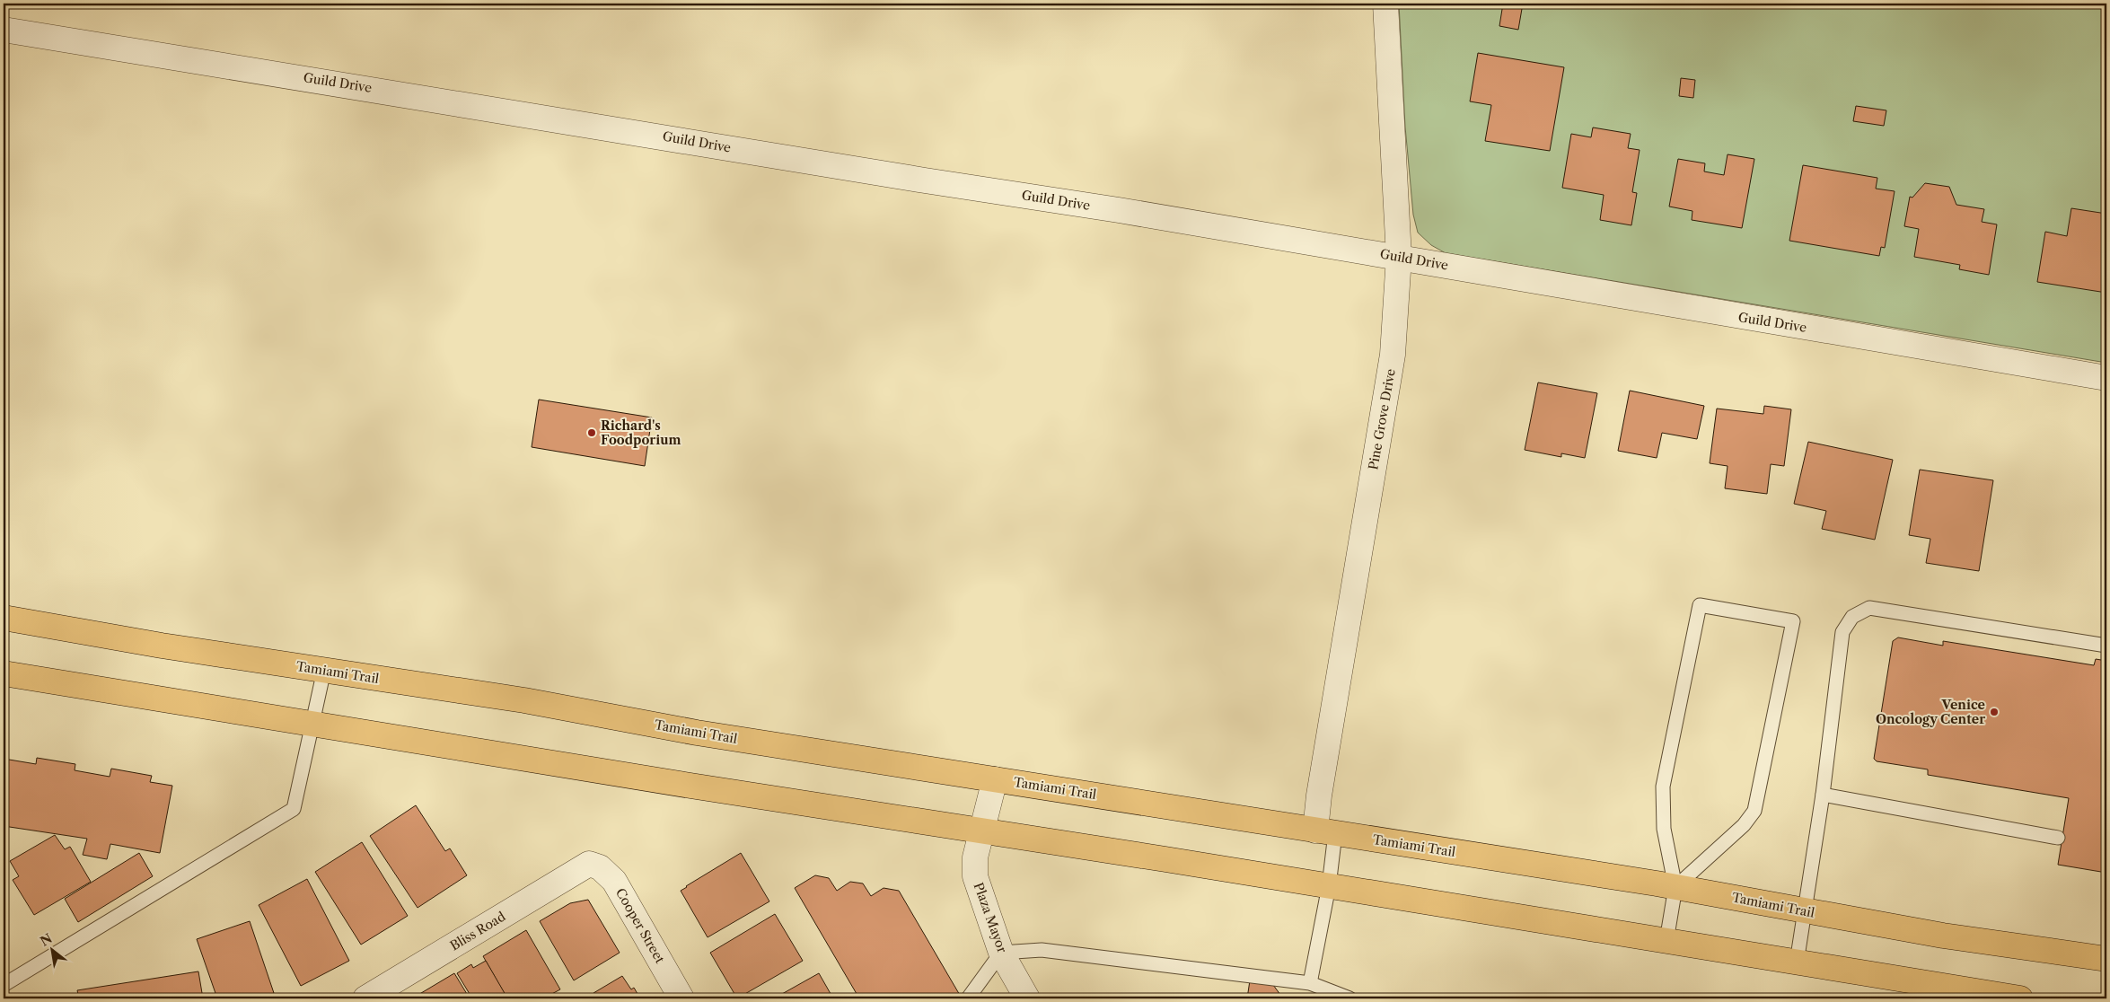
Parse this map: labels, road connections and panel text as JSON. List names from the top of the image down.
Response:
{
  "streets": {
    "main road": ["Tamiami Trail"],
    "street": [
      "Guild Drive",
      "Pine Grove Drive",
      "Plaza Mayor",
      "Cooper Street",
      "Bliss Road"
    ]
  },
  "crossings": [
    ["Guild Drive", "Pine Grove Drive"],
    ["Pine Grove Drive", "Tamiami Trail"],
    ["Tamiami Trail", "Plaza Mayor"],
    ["Cooper Street", "Bliss Road"]
  ],
  "places": ["Richard's Foodporium", "Venice Oncology Center"],
  "north": "top left"
}
